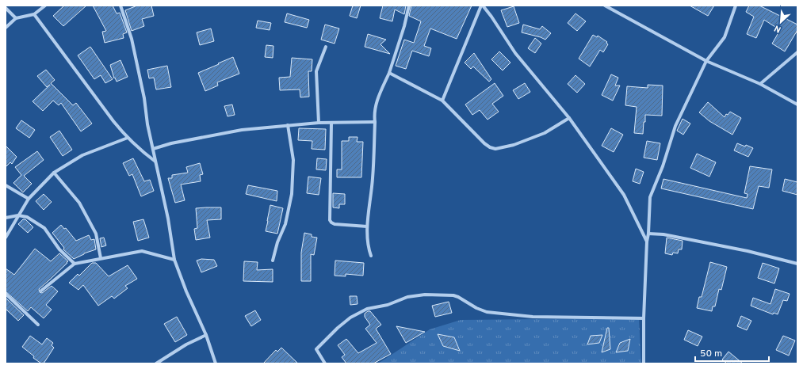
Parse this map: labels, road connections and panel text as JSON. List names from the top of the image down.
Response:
{
  "scale_bar": "50 m",
  "north": "bottom left"
}
